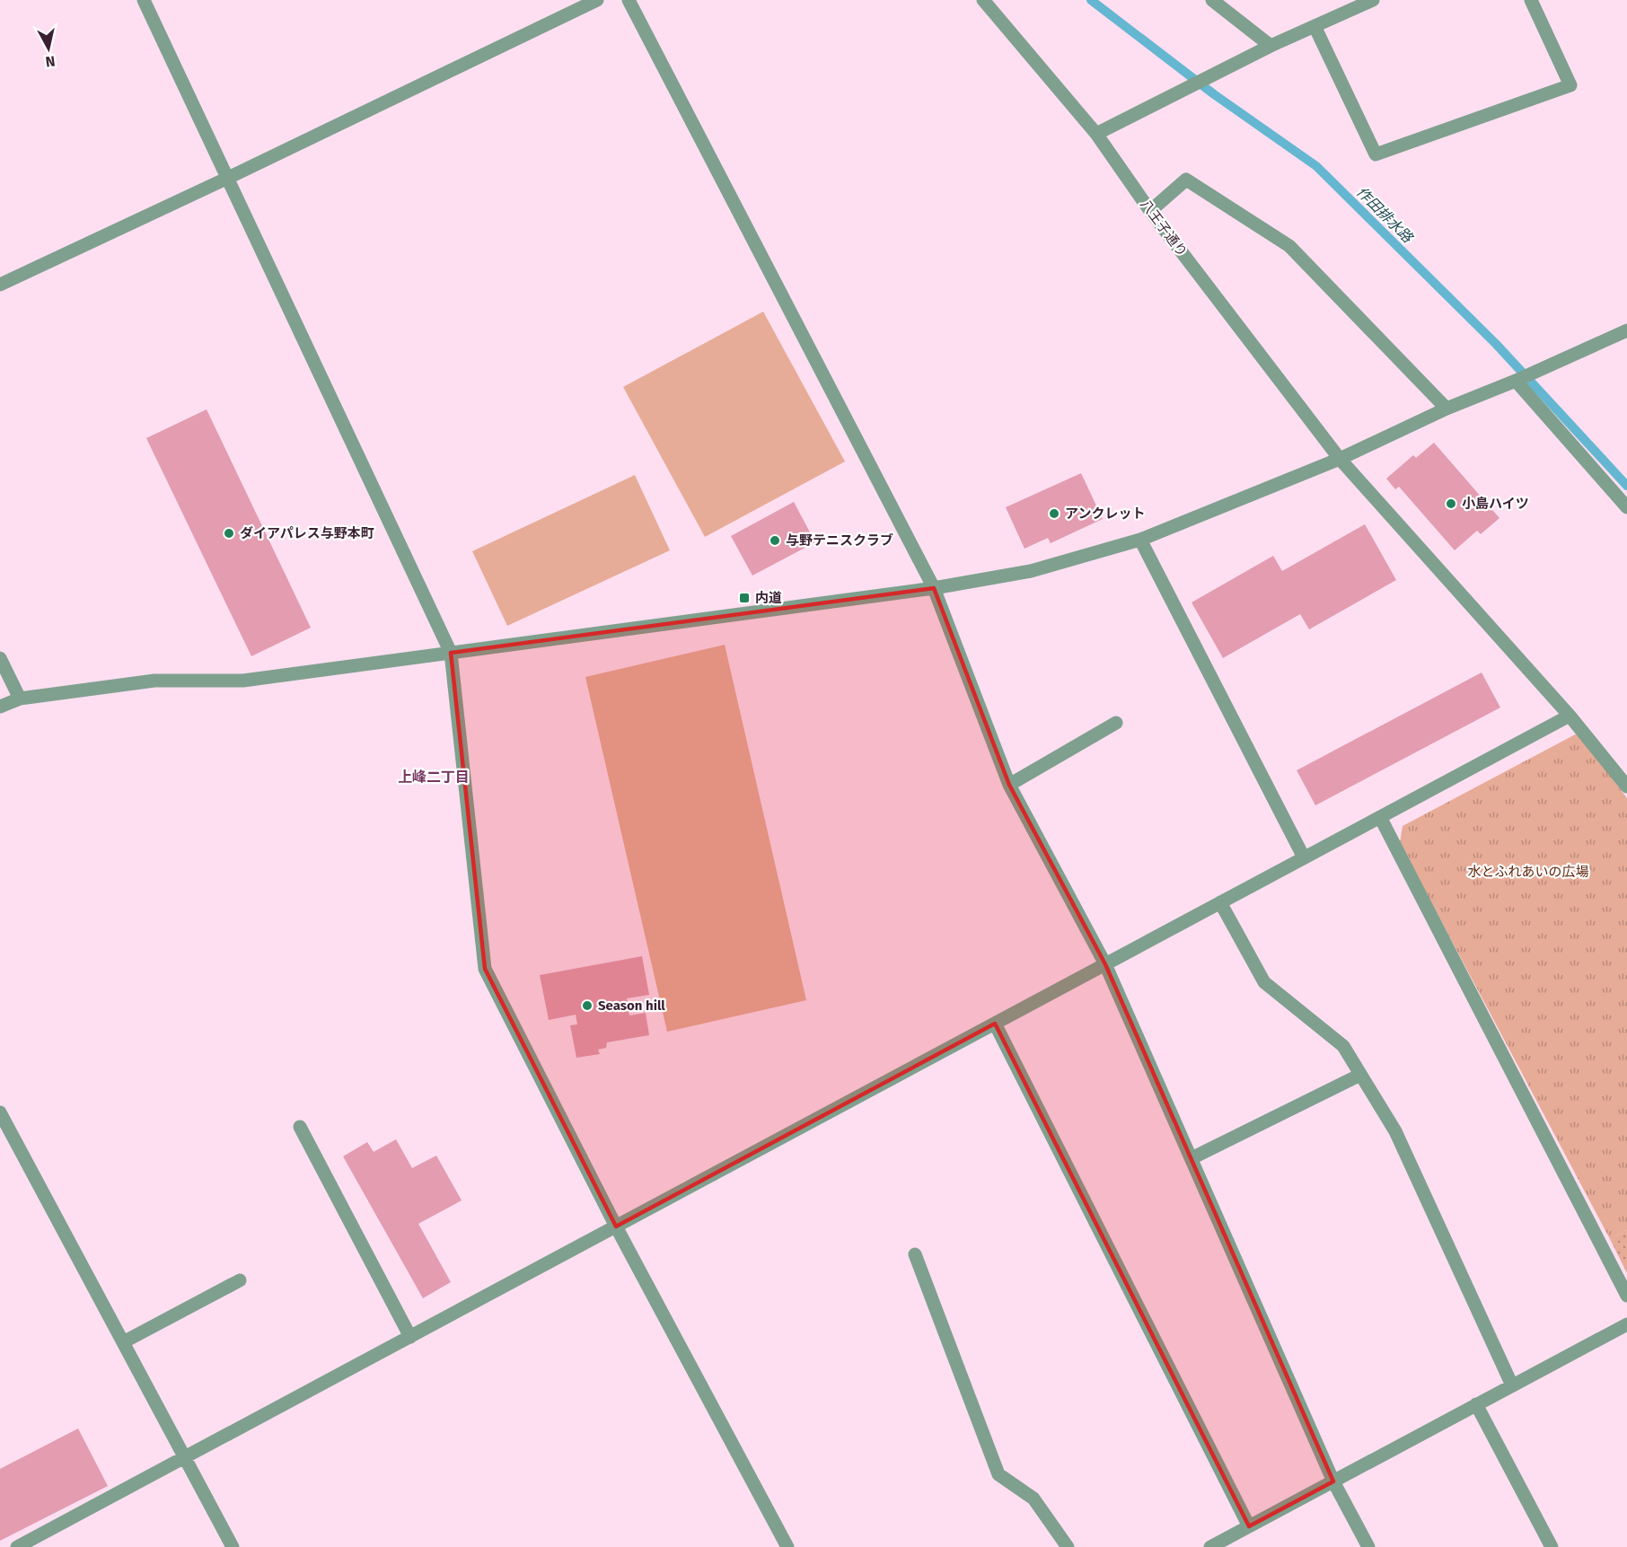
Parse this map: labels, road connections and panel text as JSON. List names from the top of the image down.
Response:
{
  "streets": {
    "street": ["八王子通り"]
  },
  "districts": ["上峰二丁目"],
  "water": ["作田排水路"],
  "parks": ["水とふれあいの広場"],
  "places": {
    "other": [
      "小島ハイツ",
      "アンクレット",
      "ダイアパレス与野本町",
      "与野テニスクラブ",
      "Season hill"
    ],
    "transit": ["内道"]
  },
  "north": "bottom"
}
